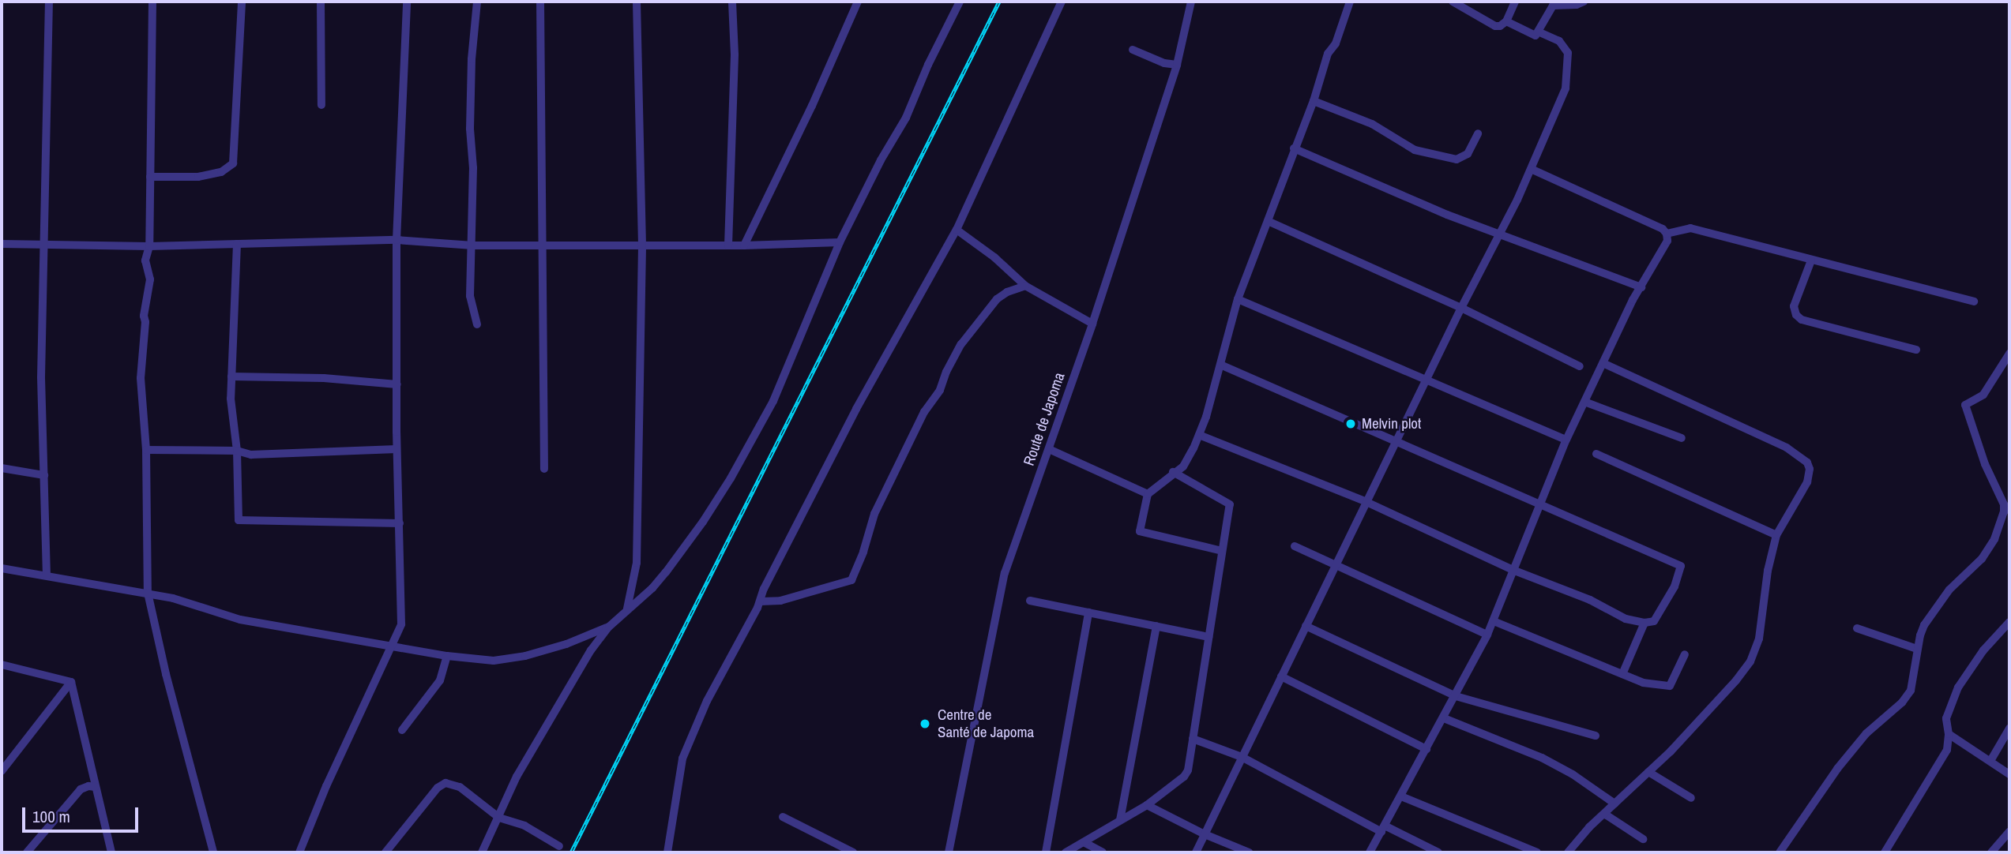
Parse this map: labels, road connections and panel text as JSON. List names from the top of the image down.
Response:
{
  "streets": {
    "street": ["Route de Japoma"]
  },
  "places": ["Melvin plot", "Centre de Santé de Japoma"],
  "scale_bar": "100 m"
}
